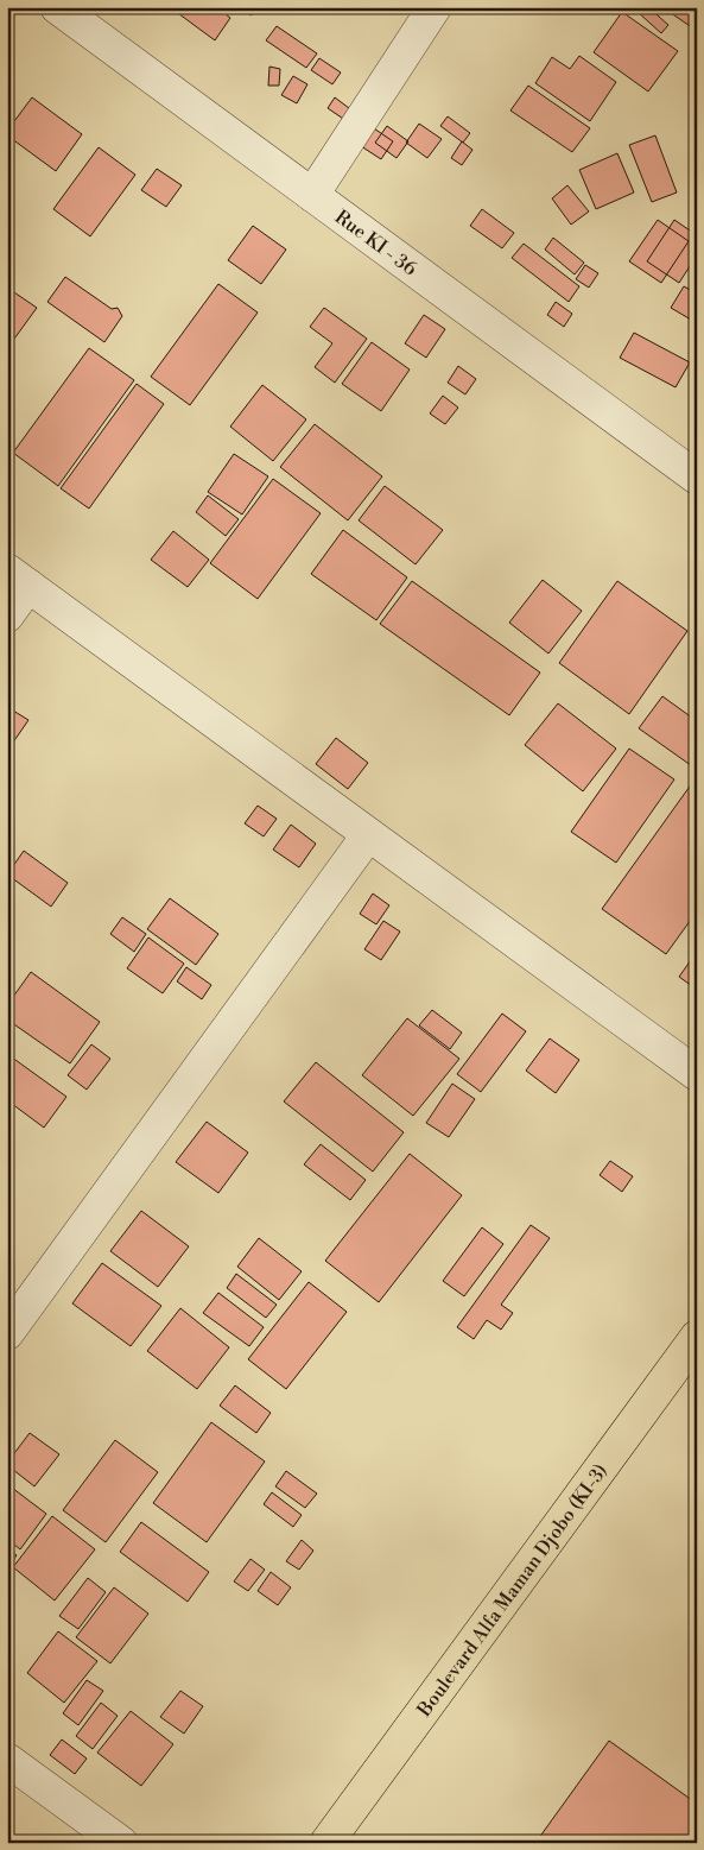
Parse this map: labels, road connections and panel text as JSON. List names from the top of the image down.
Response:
{
  "streets": {
    "main road": ["Boulevard Alfa Maman Djobo (KI-3)"],
    "street": ["Rue KI - 36"]
  }
}
